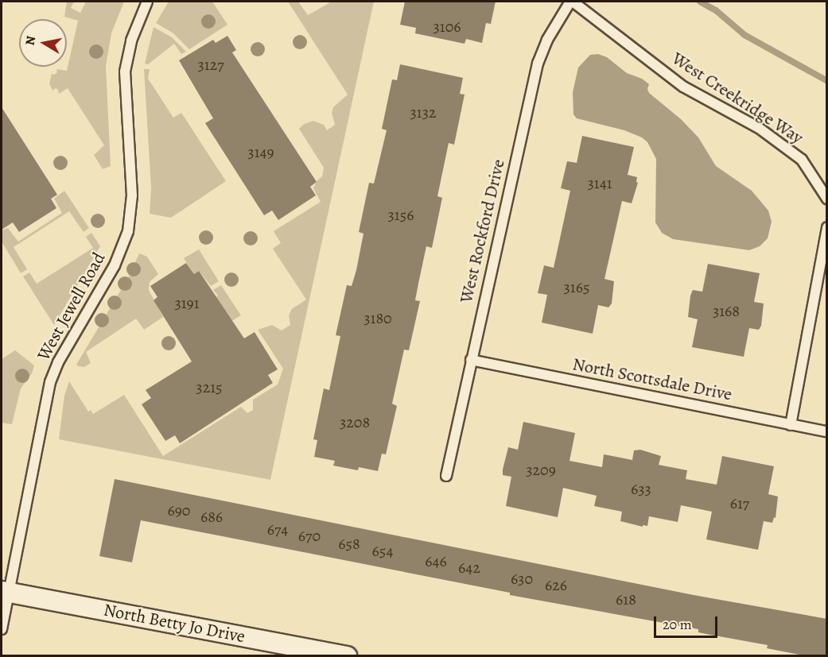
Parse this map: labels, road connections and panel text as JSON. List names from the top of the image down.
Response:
{
  "streets": {
    "street": ["North Betty Jo Drive"],
    "lane": [
      "West Creekridge Way",
      "West Rockford Drive",
      "West Jewell Road",
      "North Scottsdale Drive"
    ]
  },
  "crossings": [
    ["West Creekridge Way", "West Rockford Drive"],
    ["West Rockford Drive", "North Scottsdale Drive"],
    ["West Jewell Road", "North Betty Jo Drive"]
  ],
  "house_numbers": [
    "3106",
    "3127",
    "3132",
    "3149",
    "3141",
    "3156",
    "3165",
    "3191",
    "3168",
    "3180",
    "3215",
    "3208",
    "3209",
    "633",
    "617",
    "690",
    "686",
    "674",
    "670",
    "658",
    "654",
    "646",
    "642",
    "630",
    "626",
    "618"
  ],
  "scale_bar": "20 m",
  "north": "left"
}
